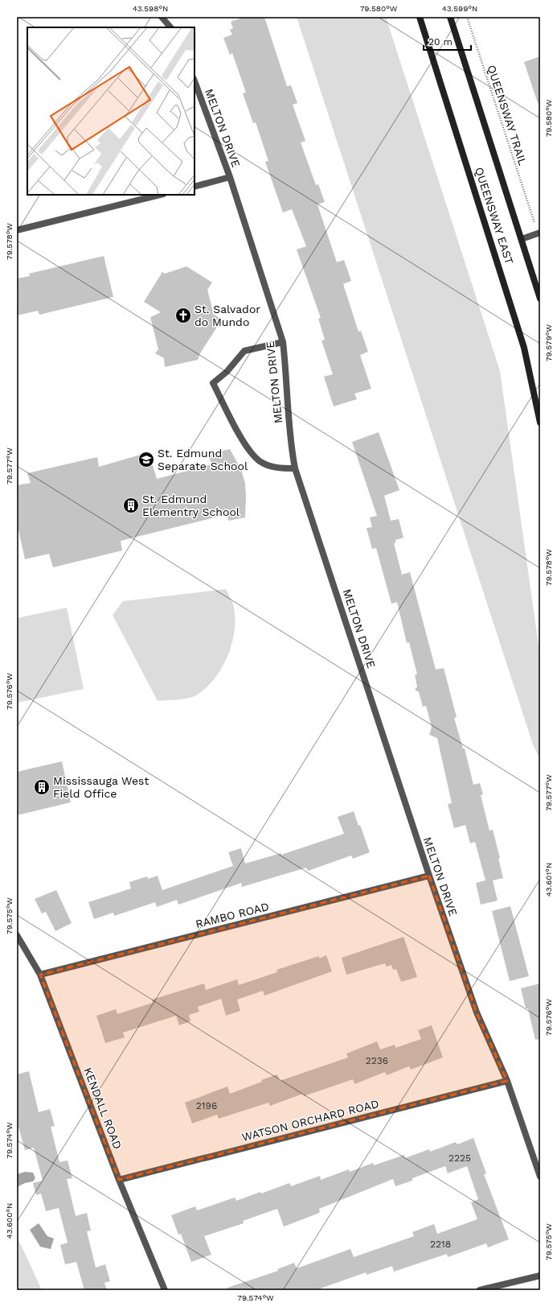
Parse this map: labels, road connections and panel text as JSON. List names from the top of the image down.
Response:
{
  "streets": {
    "main road": ["QUEENSWAY EAST"],
    "street": [
      "MELTON DRIVE",
      "RAMBO ROAD",
      "KENDALL ROAD",
      "WATSON ORCHARD ROAD"
    ],
    "path": ["QUEENSWAY TRAIL"]
  },
  "crossings": [
    ["MELTON DRIVE", "RAMBO ROAD"],
    ["MELTON DRIVE", "WATSON ORCHARD ROAD"],
    ["RAMBO ROAD", "KENDALL ROAD"],
    ["KENDALL ROAD", "WATSON ORCHARD ROAD"]
  ],
  "places": {
    "church": ["St. Salvador do Mundo"],
    "school or university": ["St. Edmund Separate School"],
    "building": ["St. Edmund Elementry School", "Mississauga West Field Office"]
  },
  "house_numbers": [
    "2236",
    "2196",
    "2225",
    "2218"
  ],
  "scale_bar": "20 m",
  "coordinates": [
    "43.598°N",
    "79.580°W",
    "43.599°N",
    "79.578°W",
    "79.579°W",
    "79.577°W",
    "79.576°W",
    "43.601°N",
    "79.575°W",
    "79.574°W",
    "43.600°N"
  ]
}
